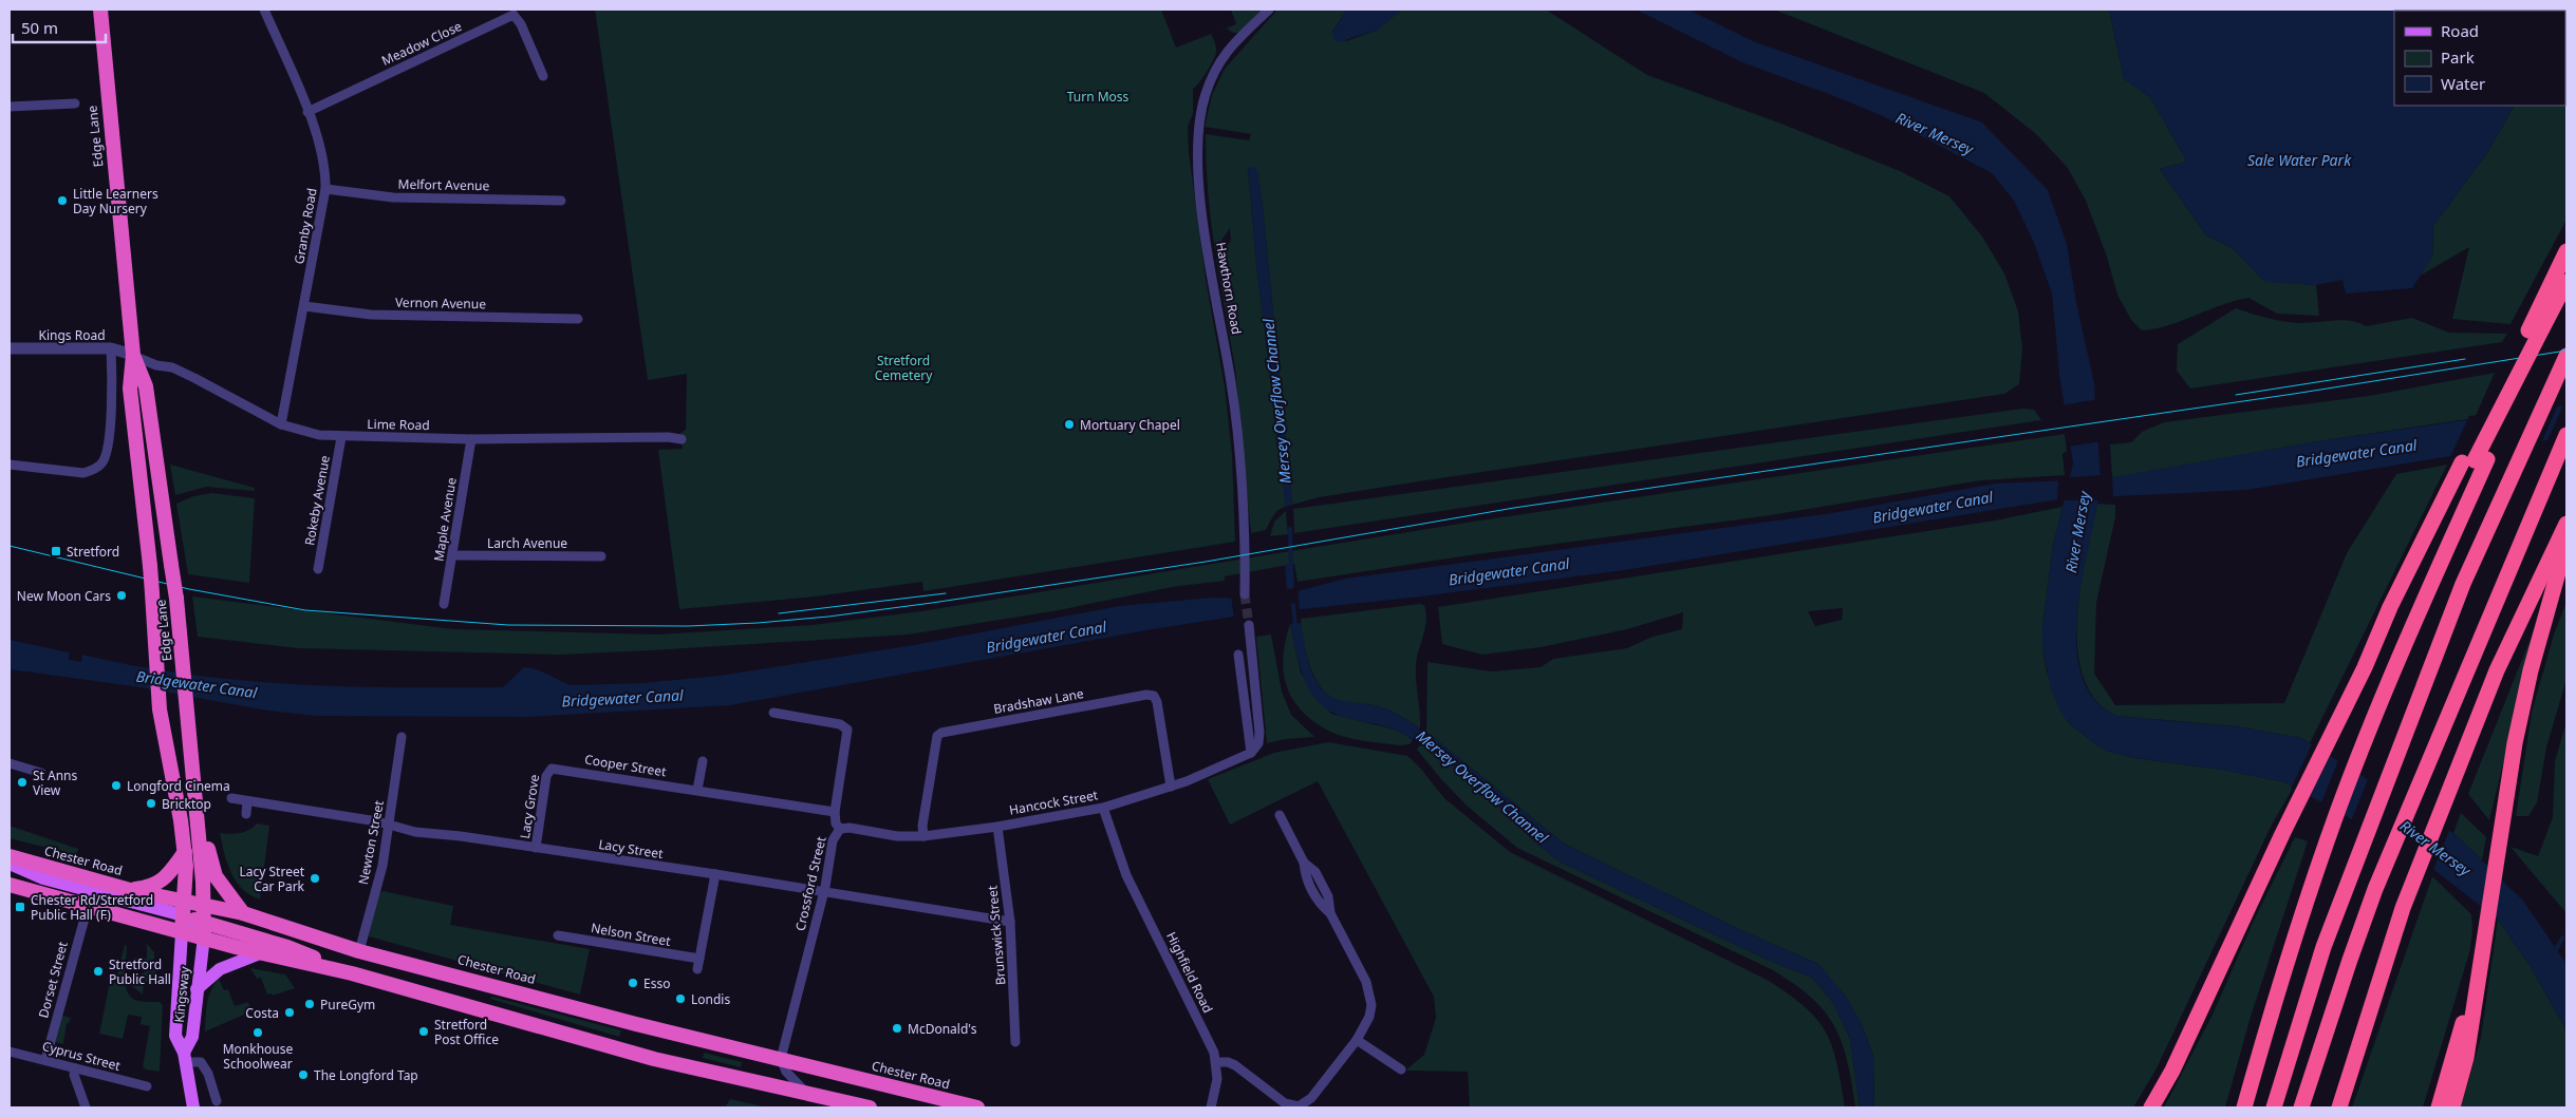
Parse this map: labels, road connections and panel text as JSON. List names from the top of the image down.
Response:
{
  "streets": {
    "highway": ["Edge Lane", "Chester Road"],
    "main road": ["Kingsway"],
    "street": [
      "Meadow Close",
      "Melfort Avenue",
      "Granby Road",
      "Hawthorn Road",
      "Vernon Avenue",
      "Kings Road",
      "Lime Road",
      "Rokeby Avenue",
      "Maple Avenue",
      "Larch Avenue",
      "Bradshaw Lane",
      "Cooper Street",
      "Hancock Street",
      "Lacy Grove",
      "Newton Street",
      "Lacy Street",
      "Crossford Street",
      "Nelson Street",
      "Brunswick Street",
      "Highfield Road",
      "Dorset Street",
      "Cyprus Street"
    ]
  },
  "crossings": [
    ["Meadow Close", "Granby Road"],
    ["Edge Lane", "Kings Road"],
    ["Edge Lane", "Lime Road"],
    ["Edge Lane", "Chester Road"],
    ["Edge Lane", "Kingsway"],
    ["Melfort Avenue", "Granby Road"],
    ["Granby Road", "Vernon Avenue"],
    ["Granby Road", "Lime Road"],
    ["Kings Road", "Lime Road"],
    ["Lime Road", "Rokeby Avenue"],
    ["Lime Road", "Maple Avenue"],
    ["Maple Avenue", "Larch Avenue"],
    ["Bradshaw Lane", "Hancock Street"],
    ["Cooper Street", "Lacy Grove"],
    ["Cooper Street", "Crossford Street"],
    ["Hancock Street", "Crossford Street"],
    ["Hancock Street", "Brunswick Street"],
    ["Hancock Street", "Highfield Road"],
    ["Lacy Grove", "Lacy Street"],
    ["Newton Street", "Lacy Street"],
    ["Newton Street", "Chester Road"],
    ["Lacy Street", "Crossford Street"],
    ["Lacy Street", "Nelson Street"],
    ["Lacy Street", "Brunswick Street"],
    ["Chester Road", "Crossford Street"],
    ["Dorset Street", "Cyprus Street"]
  ],
  "water": [
    "River Mersey",
    "Sale Water Park",
    "Mersey Overflow Channel",
    "Bridgewater Canal"
  ],
  "parks": ["Turn Moss", "Stretford Cemetery"],
  "places": {
    "other": [
      "Little Learners Day Nursery",
      "Mortuary Chapel",
      "New Moon Cars",
      "St Anns View",
      "Longford Cinema",
      "Bricktop",
      "Lacy Street Car Park",
      "Stretford Public Hall",
      "Esso",
      "Londis",
      "PureGym",
      "Costa",
      "McDonald's",
      "Stretford Post Office",
      "Monkhouse Schoolwear",
      "The Longford Tap"
    ],
    "transit": ["Stretford", "Chester Rd/Stretford Public Hall (F)"]
  },
  "legend": ["Road", "Park", "Water"],
  "scale_bar": "50 m"
}
